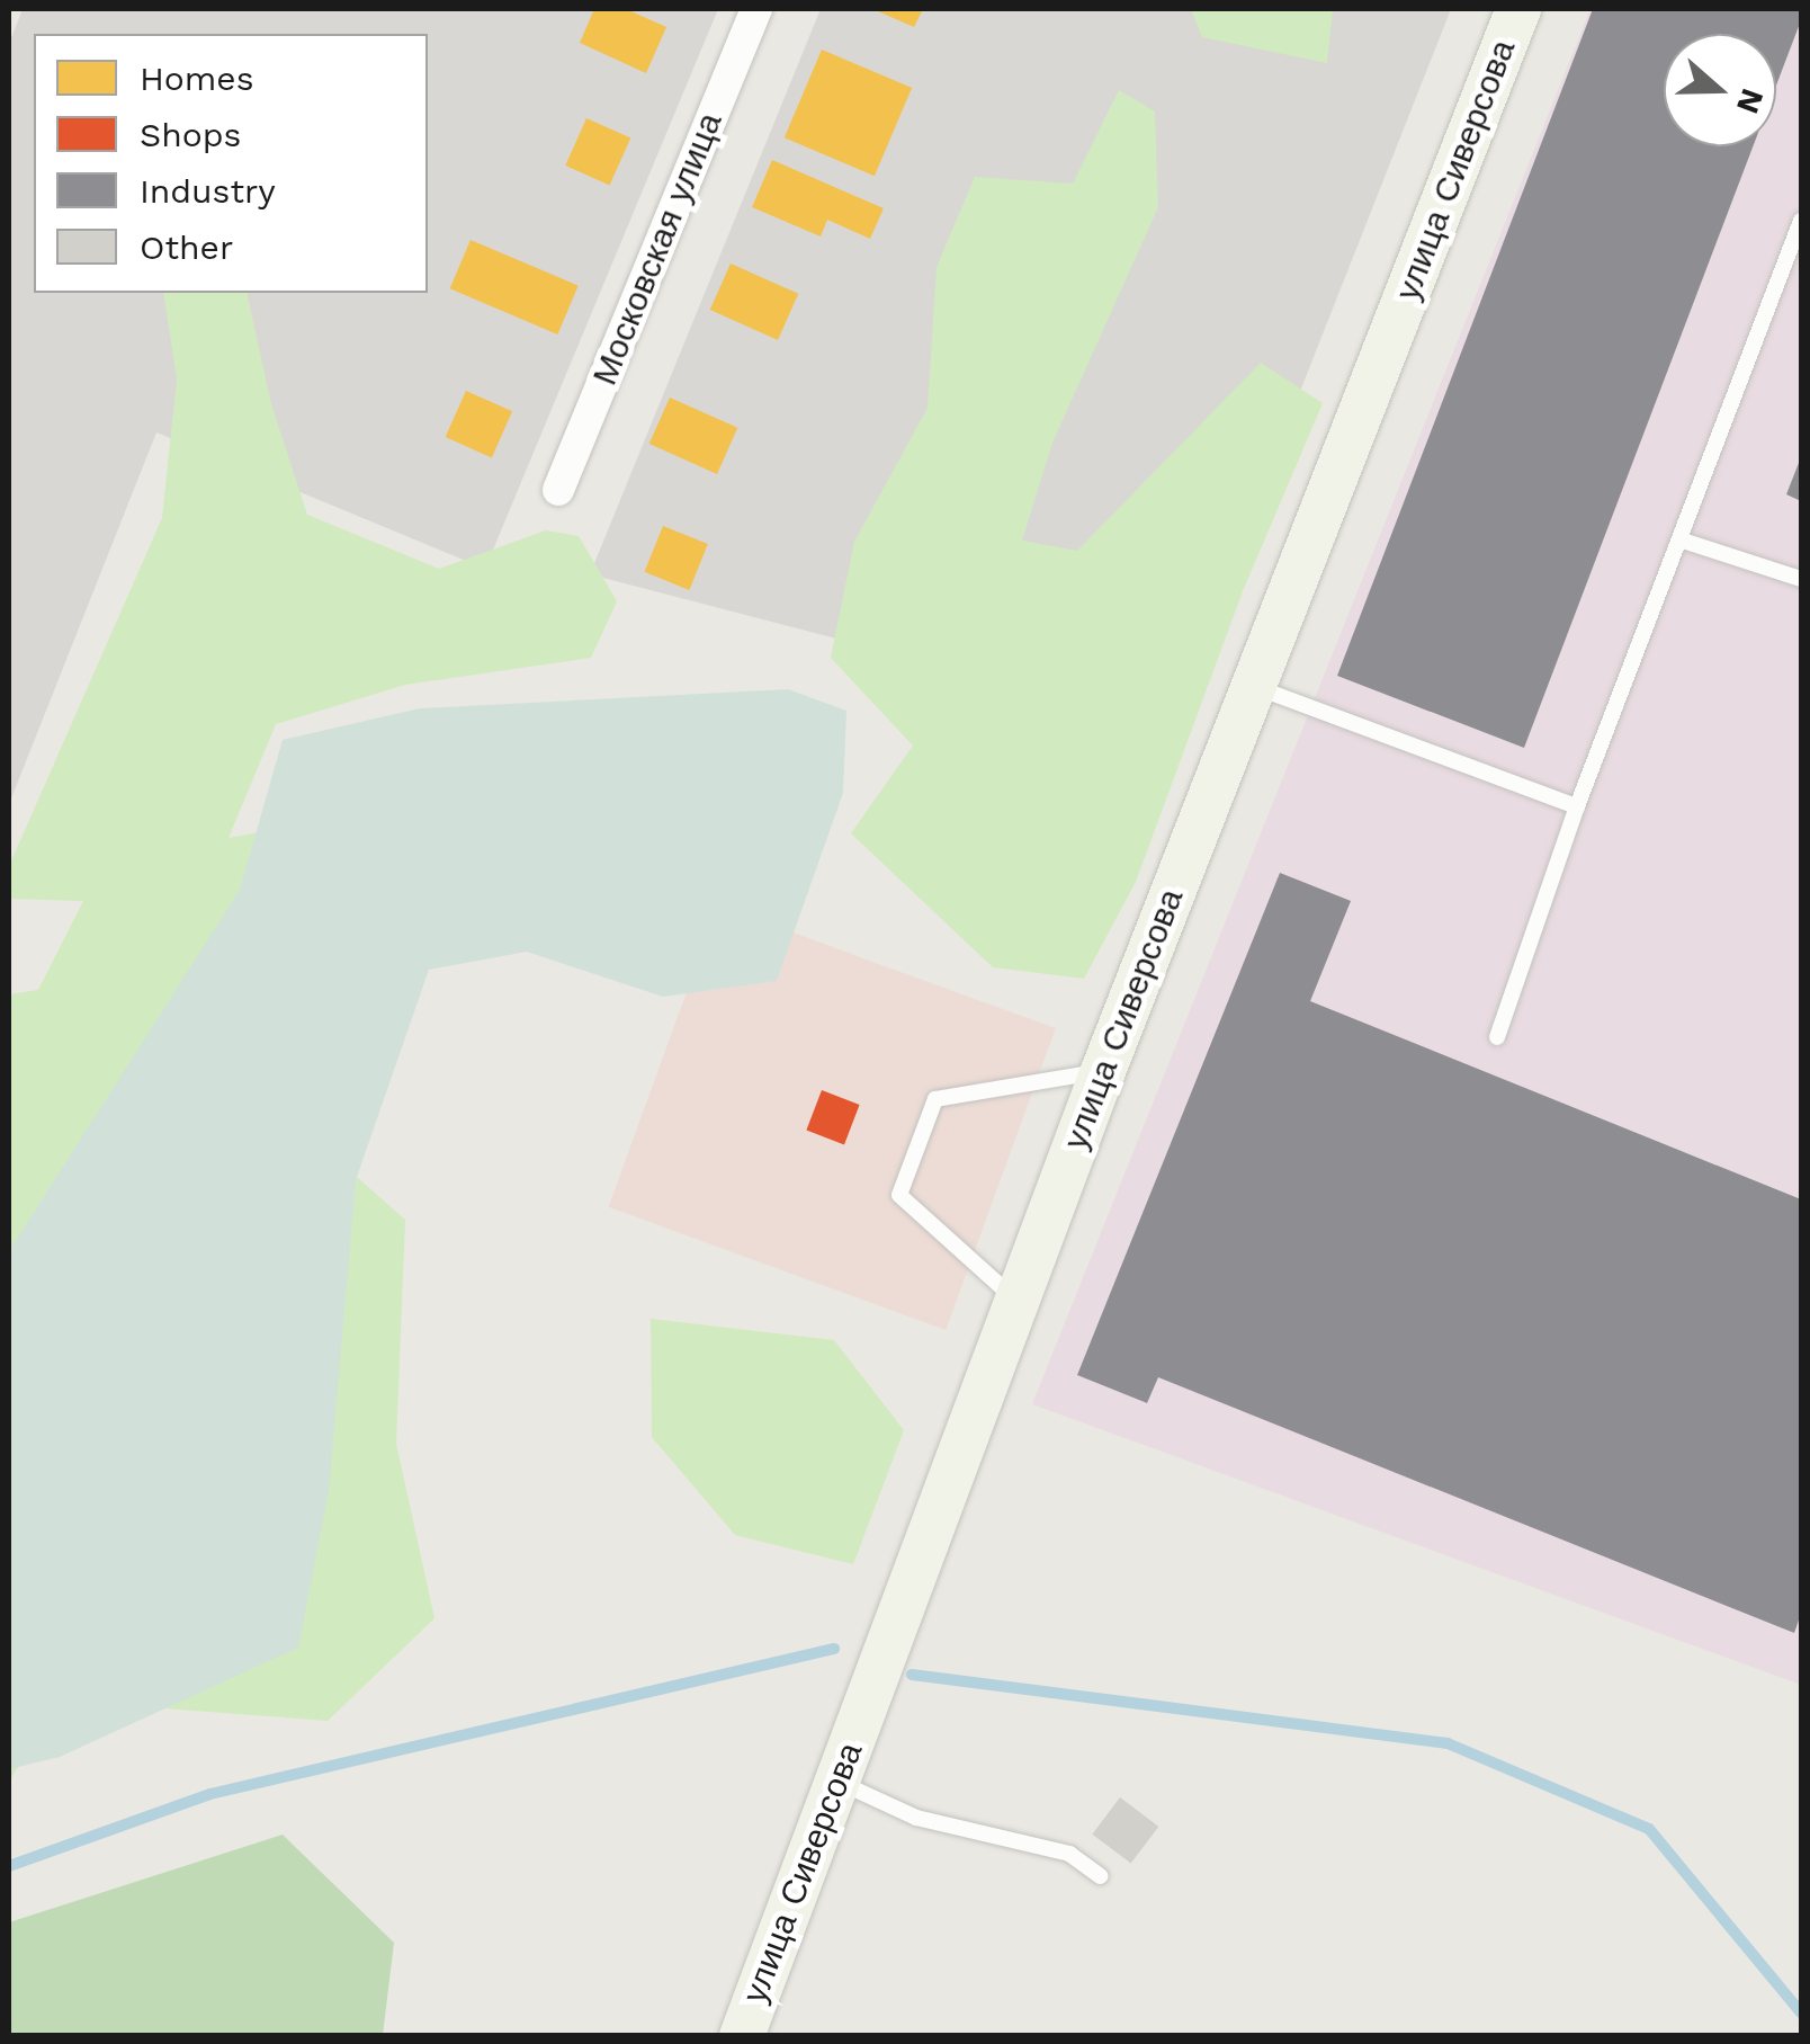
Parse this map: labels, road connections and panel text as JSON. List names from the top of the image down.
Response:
{
  "streets": {
    "street": ["улица Сиверсова", "Московская улица"]
  },
  "legend": [
    "Homes",
    "Shops",
    "Industry",
    "Other"
  ],
  "north": "right"
}
